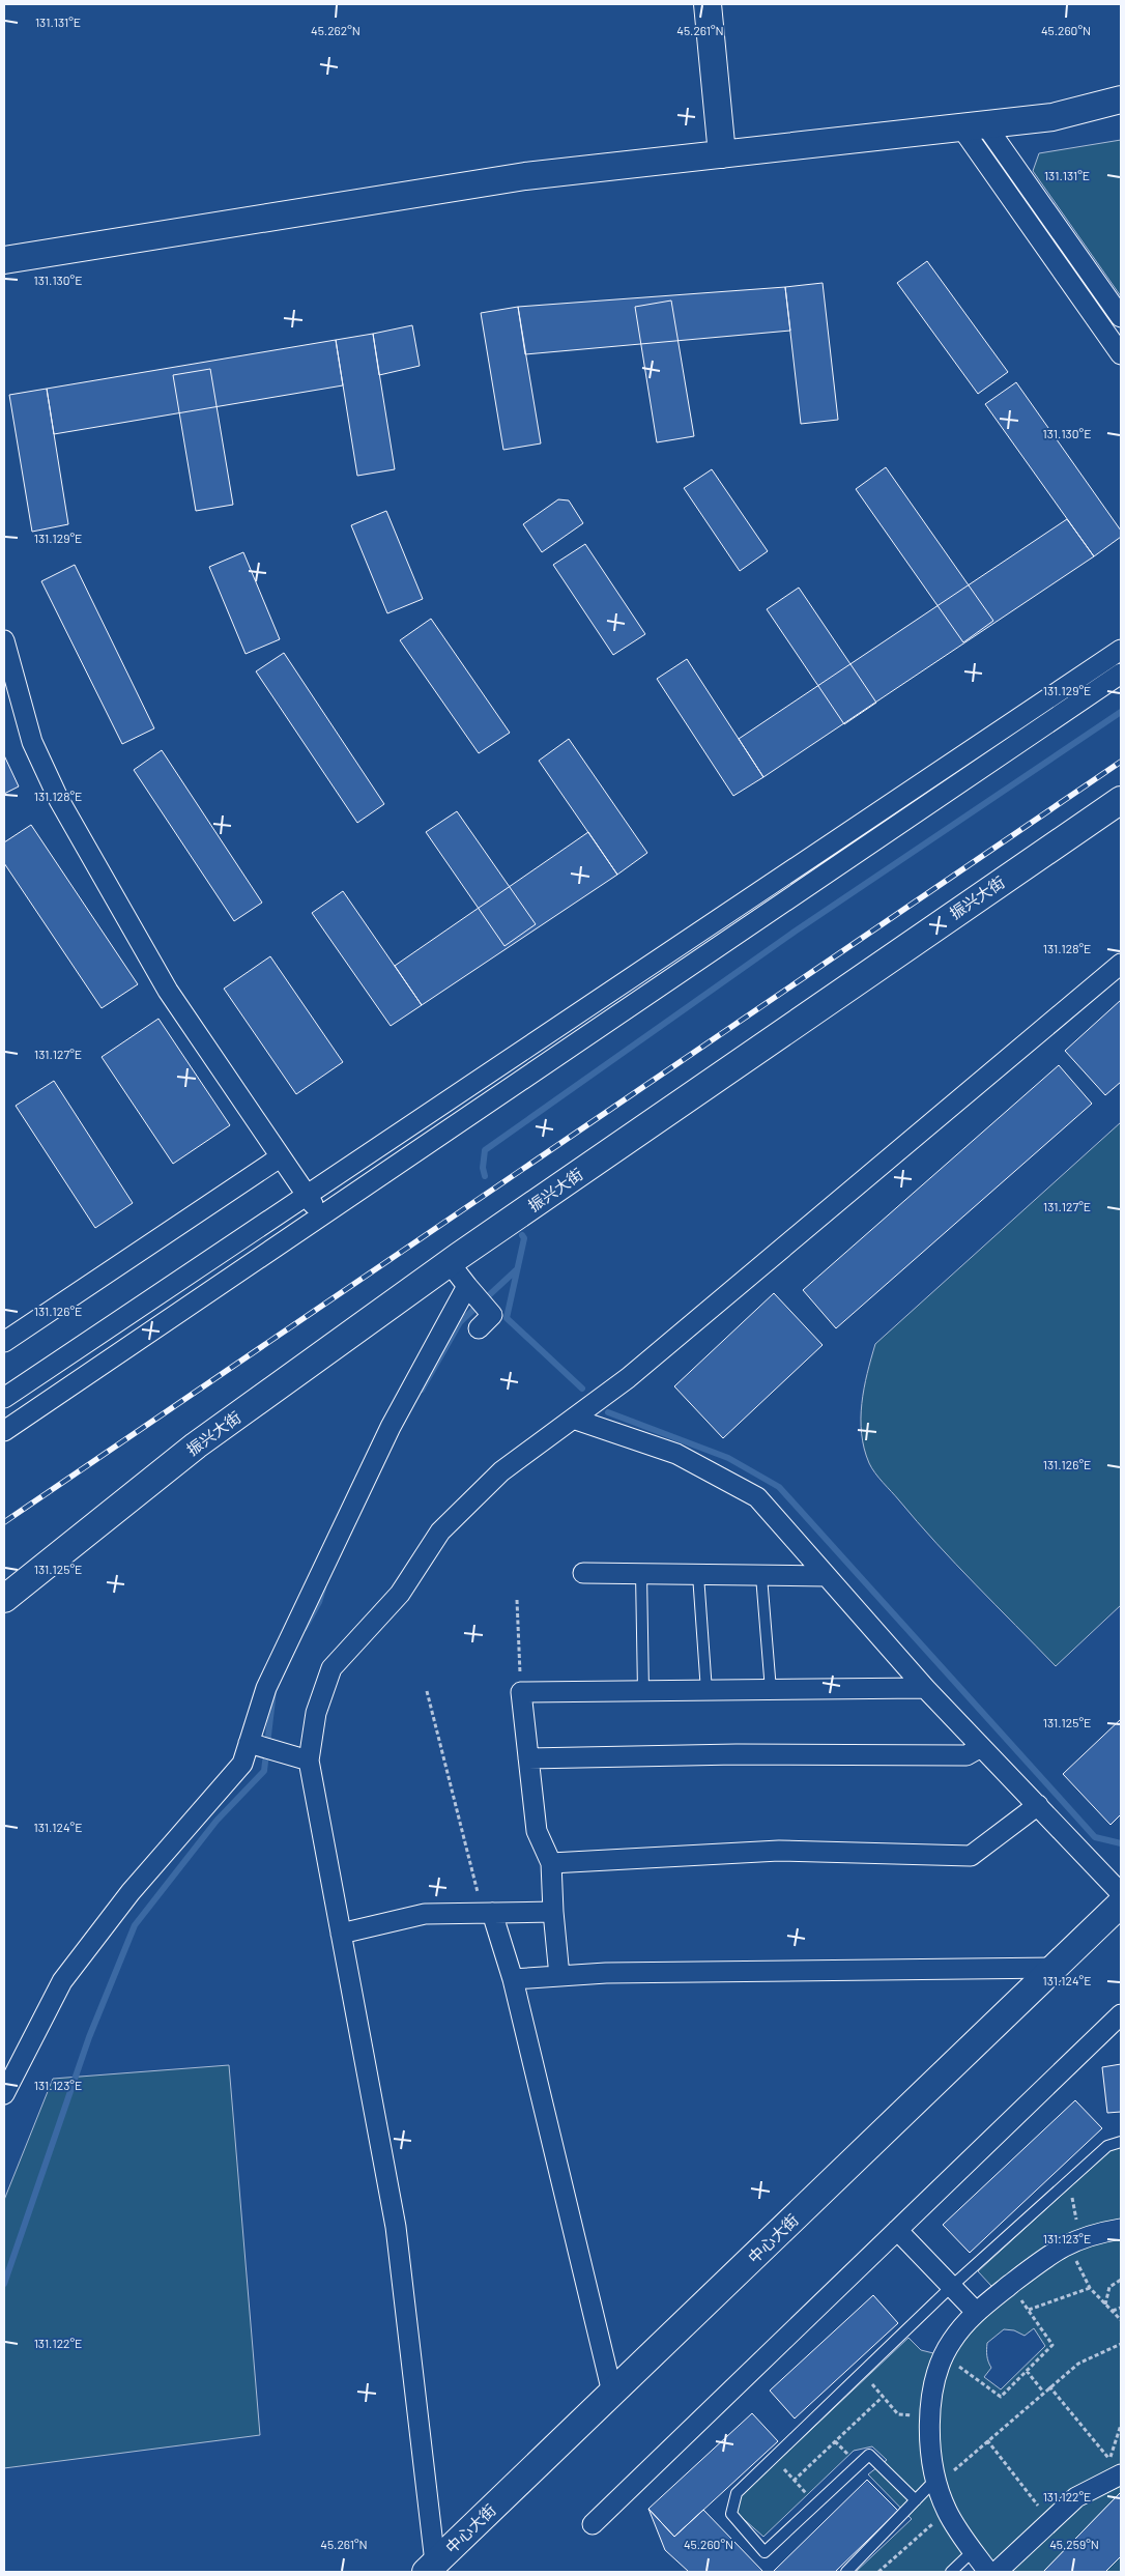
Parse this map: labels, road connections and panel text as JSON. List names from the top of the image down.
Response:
{
  "streets": {
    "street": ["振兴大街", "中心大街"]
  },
  "coordinates": [
    "131.131°E",
    "45.262°N",
    "45.261°N",
    "45.260°N",
    "131.130°E",
    "131.129°E",
    "131.128°E",
    "131.127°E",
    "131.126°E",
    "131.125°E",
    "131.124°E",
    "131.123°E",
    "131.122°E",
    "45.259°N"
  ]
}
